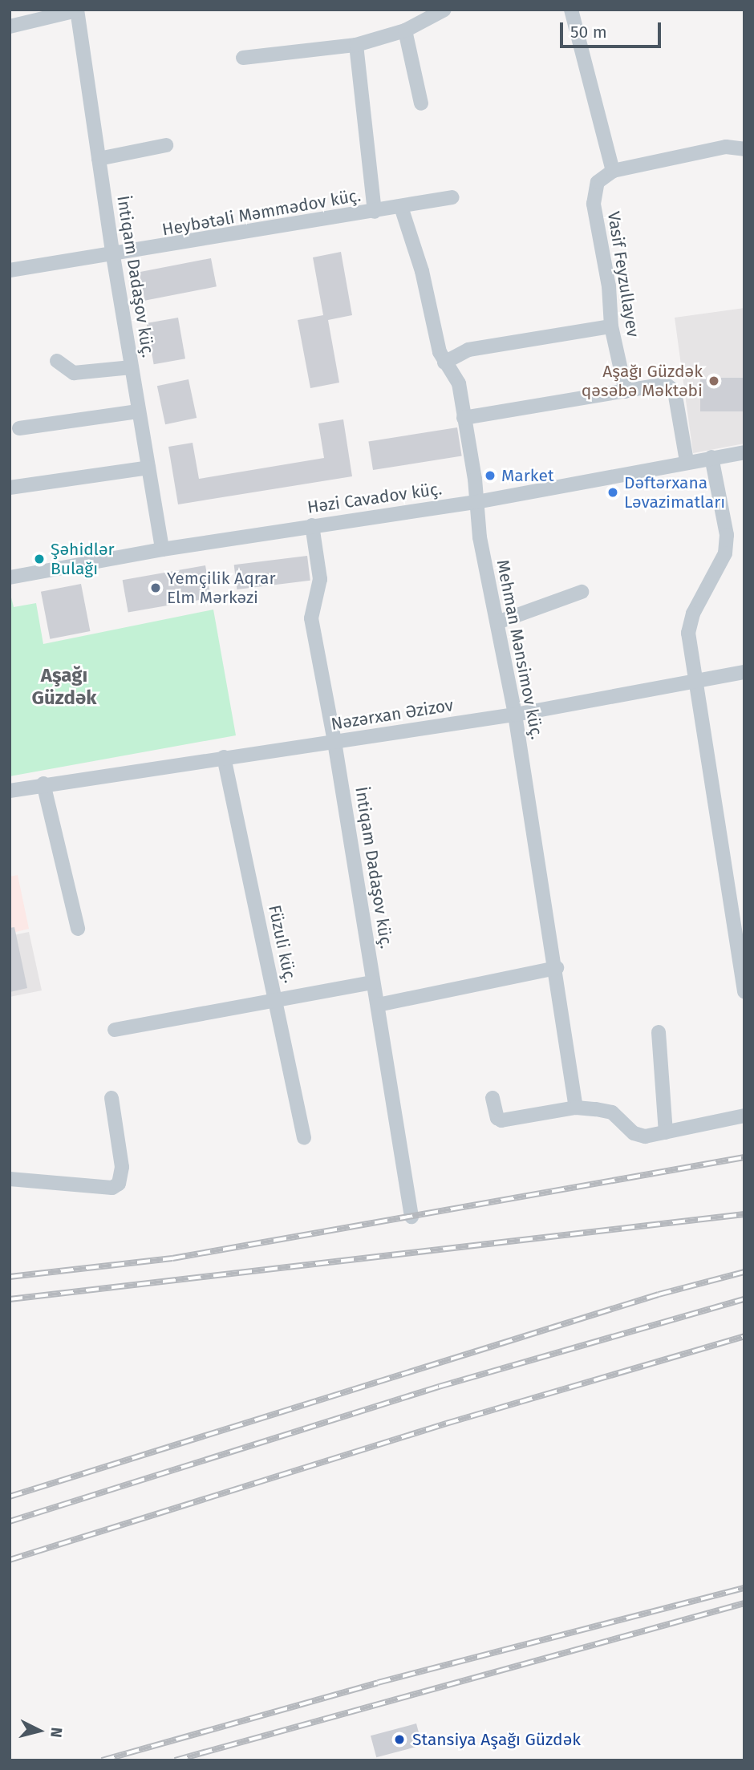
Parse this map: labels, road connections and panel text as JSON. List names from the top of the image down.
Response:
{
  "streets": {
    "street": [
      "Heybətəli Məmmədov küç.",
      "Vasif Feyzullayev",
      "İntiqam Dadaşov küç.",
      "Həzi Cavadov küç.",
      "Mehman Mənsimov küç.",
      "Nəzərxan Əzizov",
      "Füzuli küç."
    ]
  },
  "crossings": [
    ["Heybətəli Məmmədov küç.", "İntiqam Dadaşov küç."],
    ["Heybətəli Məmmədov küç.", "Mehman Mənsimov küç."],
    ["İntiqam Dadaşov küç.", "Həzi Cavadov küç."],
    ["İntiqam Dadaşov küç.", "Nəzərxan Əzizov"],
    ["Həzi Cavadov küç.", "Mehman Mənsimov küç."],
    ["Mehman Mənsimov küç.", "Nəzərxan Əzizov"],
    ["Nəzərxan Əzizov", "Füzuli küç."]
  ],
  "districts": ["Aşağı Güzdək"],
  "places": [
    "Aşağı Güzdək qəsəbə Məktəbi",
    "Market",
    "Dəftərxana Ləvazimatları",
    "Şəhidlər Bulağı",
    "Yemçilik Aqrar Elm Mərkəzi",
    "Stansiya Aşağı Güzdək"
  ],
  "scale_bar": "50 m",
  "north": "right"
}
